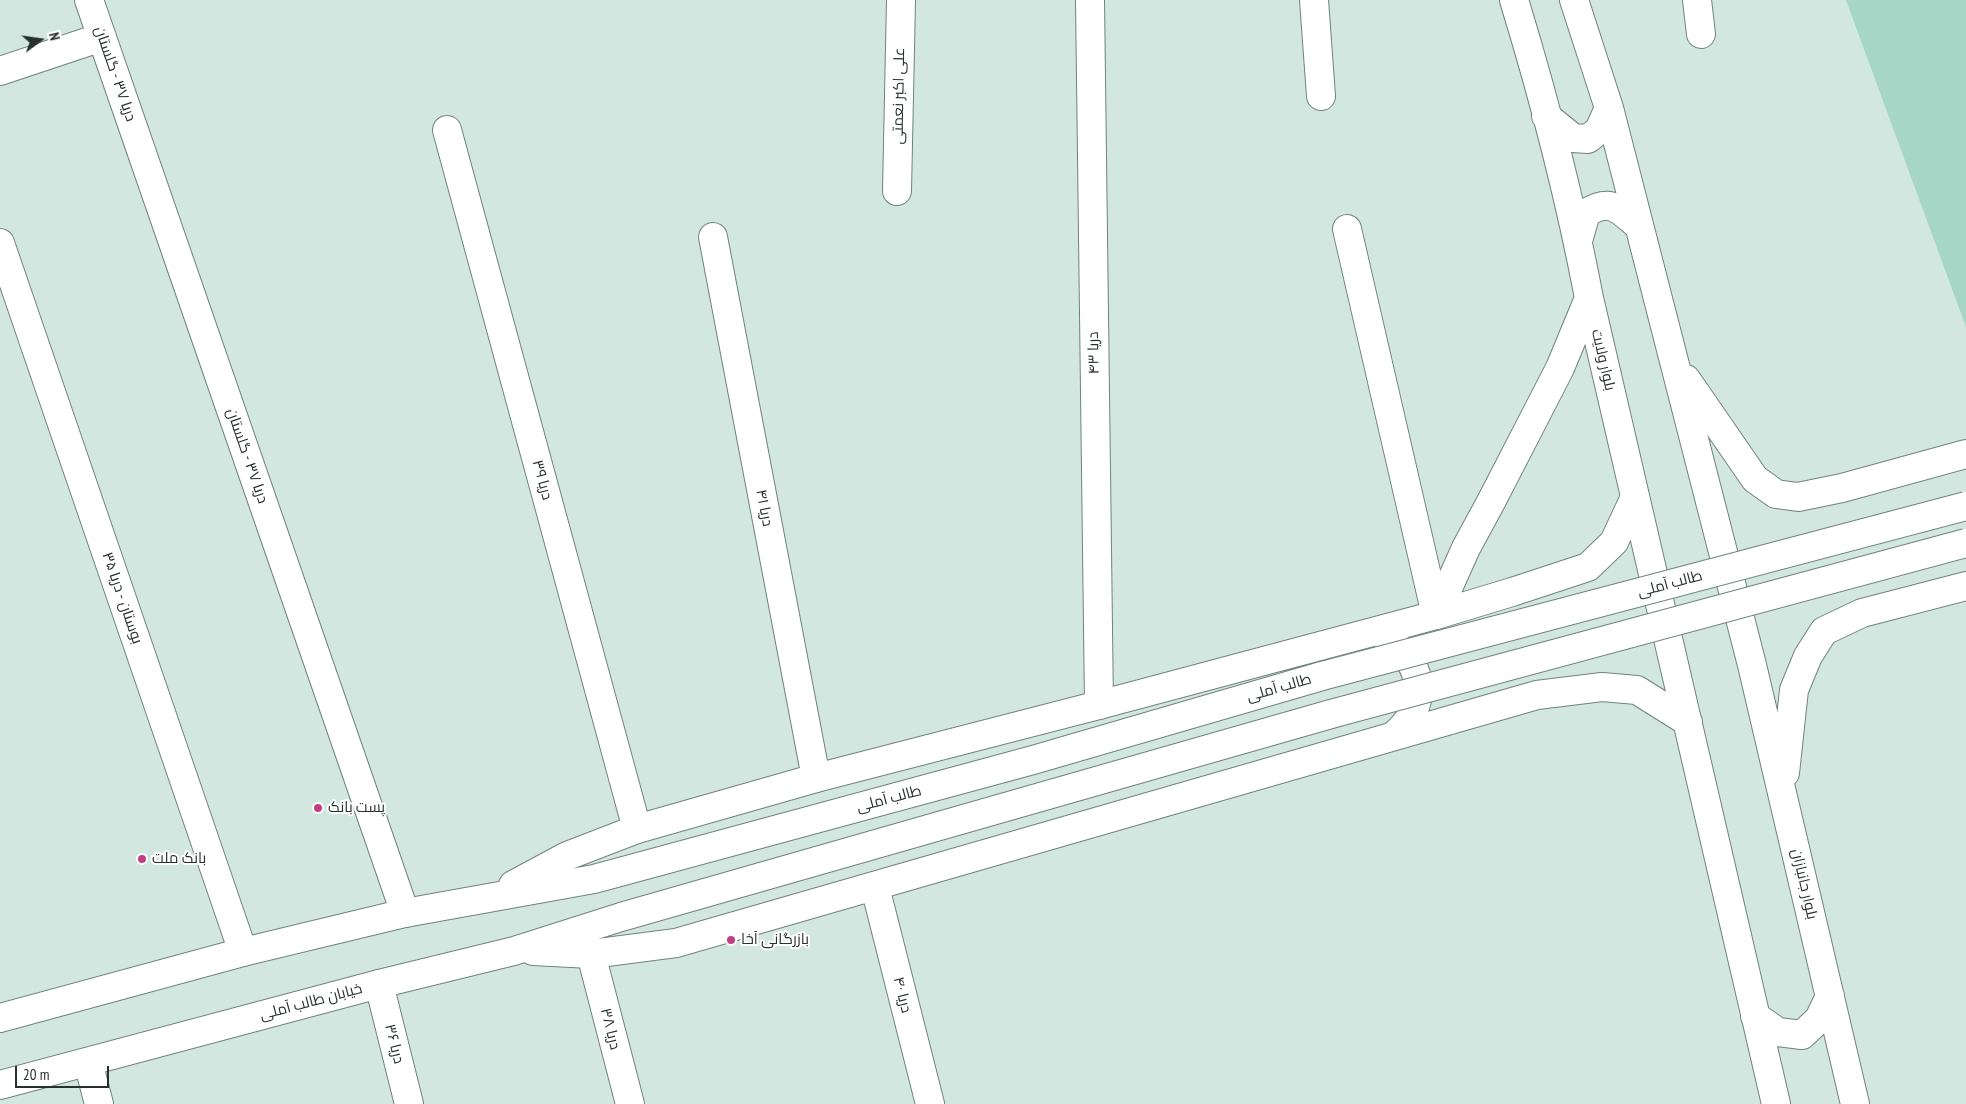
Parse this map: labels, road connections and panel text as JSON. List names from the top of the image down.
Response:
{
  "streets": {
    "main road": [
      "دریا ۳۷ - گلستان",
      "علی اکبر نعمتی",
      "دریا ۴۳",
      "بلوار ولایت",
      "دریا ۳۹",
      "دریا ۴۱",
      "طالب آملی",
      "بوستان - دریا ۳۵",
      "بلوار جانبازان",
      "دریا ۴۰",
      "خیابان طالب آملی",
      "دریا ۳۸",
      "دریا ۳۶"
    ]
  },
  "crossings": [
    ["خیابان طالب آملی", "دریا ۳۶"]
  ],
  "places": ["پست بانک", "بانک ملت", "بازرگانی آخا"],
  "scale_bar": "20 m",
  "north": "right"
}
